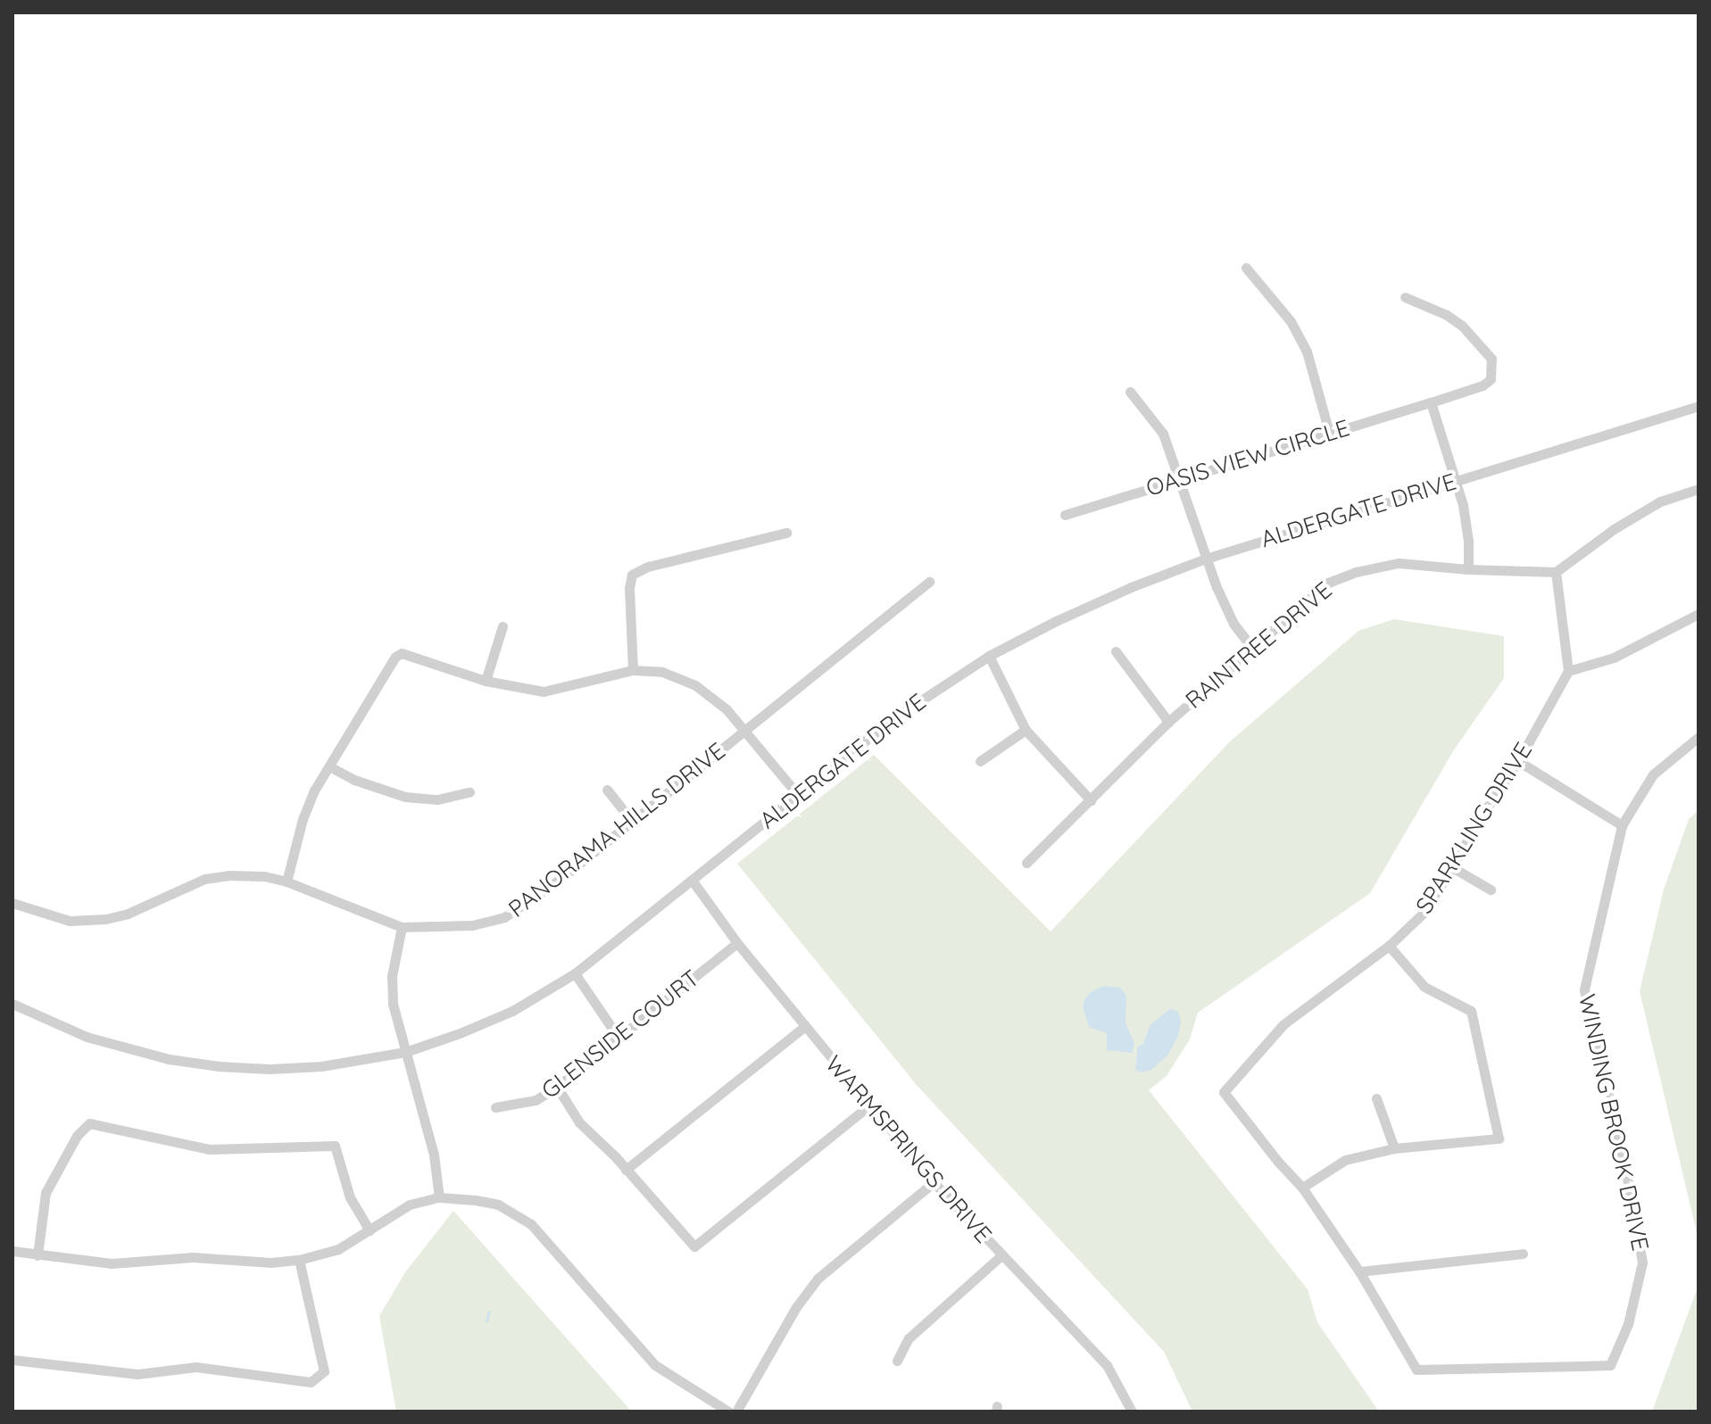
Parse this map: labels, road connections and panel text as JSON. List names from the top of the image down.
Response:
{
  "streets": {
    "street": [
      "OASIS VIEW CIRCLE",
      "ALDERGATE DRIVE",
      "RAINTREE DRIVE",
      "SPARKLING DRIVE",
      "PANORAMA HILLS DRIVE",
      "GLENSIDE COURT",
      "WINDING BROOK DRIVE",
      "WARMSPRINGS DRIVE"
    ]
  },
  "crossings": [
    ["ALDERGATE DRIVE", "WARMSPRINGS DRIVE"],
    ["GLENSIDE COURT", "WARMSPRINGS DRIVE"]
  ]
}
